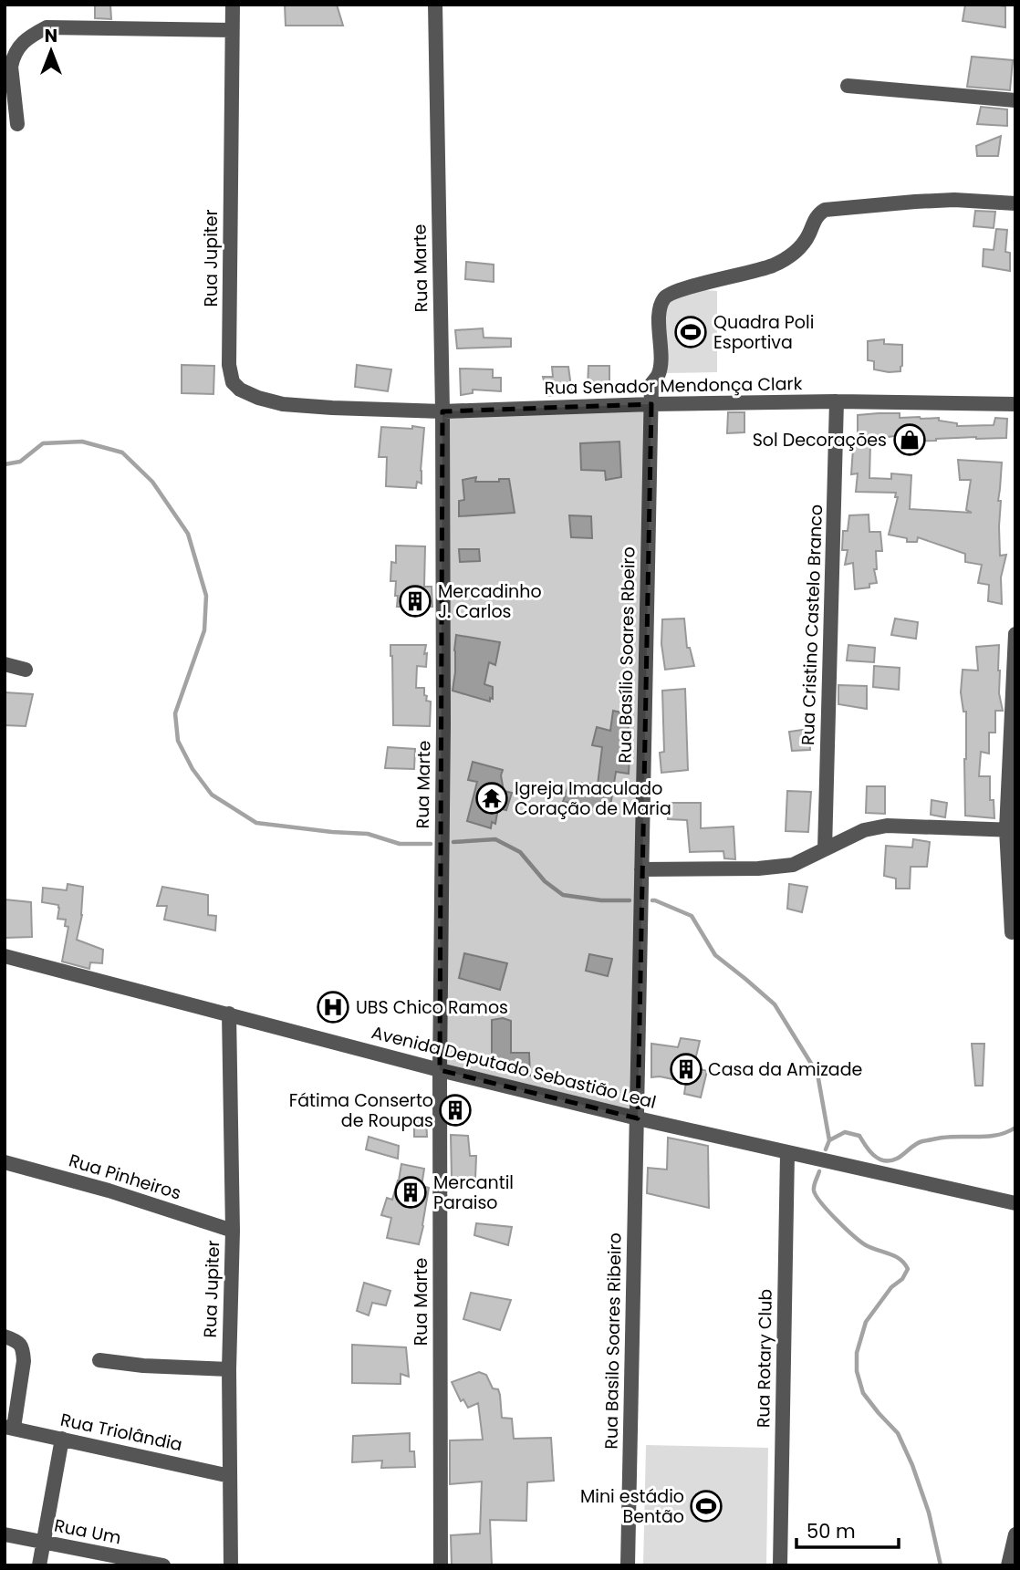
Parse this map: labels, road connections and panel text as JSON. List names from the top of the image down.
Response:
{
  "streets": {
    "street": [
      "Rua Jupiter",
      "Rua Marte",
      "Rua Senador Mendonça Clark",
      "Rua Cristino Castelo Branco",
      "Rua Basílio Soares Rbeiro",
      "Avenida Deputado Sebastião Leal",
      "Rua Pinheiros",
      "Rua Basilo Soares Ribeiro",
      "Rua Rotary Club",
      "Rua Triolândia",
      "Rua Um"
    ]
  },
  "crossings": [
    ["Rua Jupiter", "Rua Senador Mendonça Clark"],
    ["Rua Jupiter", "Avenida Deputado Sebastião Leal"],
    ["Rua Jupiter", "Rua Pinheiros"],
    ["Rua Jupiter", "Rua Triolândia"],
    ["Rua Marte", "Rua Senador Mendonça Clark"],
    ["Rua Marte", "Avenida Deputado Sebastião Leal"],
    ["Rua Senador Mendonça Clark", "Rua Cristino Castelo Branco"],
    ["Rua Senador Mendonça Clark", "Rua Basílio Soares Rbeiro"],
    ["Rua Basílio Soares Rbeiro", "Avenida Deputado Sebastião Leal"],
    ["Rua Basílio Soares Rbeiro", "Rua Basilo Soares Ribeiro"],
    ["Avenida Deputado Sebastião Leal", "Rua Basilo Soares Ribeiro"],
    ["Avenida Deputado Sebastião Leal", "Rua Rotary Club"]
  ],
  "places": {
    "sports": ["Quadra Poli Esportiva", "Mini estádio Bentão"],
    "shop": ["Sol Decorações"],
    "building": [
      "Mercadinho J. Carlos",
      "Casa da Amizade",
      "Fátima Conserto de Roupas",
      "Mercantil Paraiso"
    ],
    "temple": ["Igreja Imaculado Coração de Maria"],
    "hospital": ["UBS Chico Ramos"]
  },
  "scale_bar": "50 m",
  "north": "top"
}
